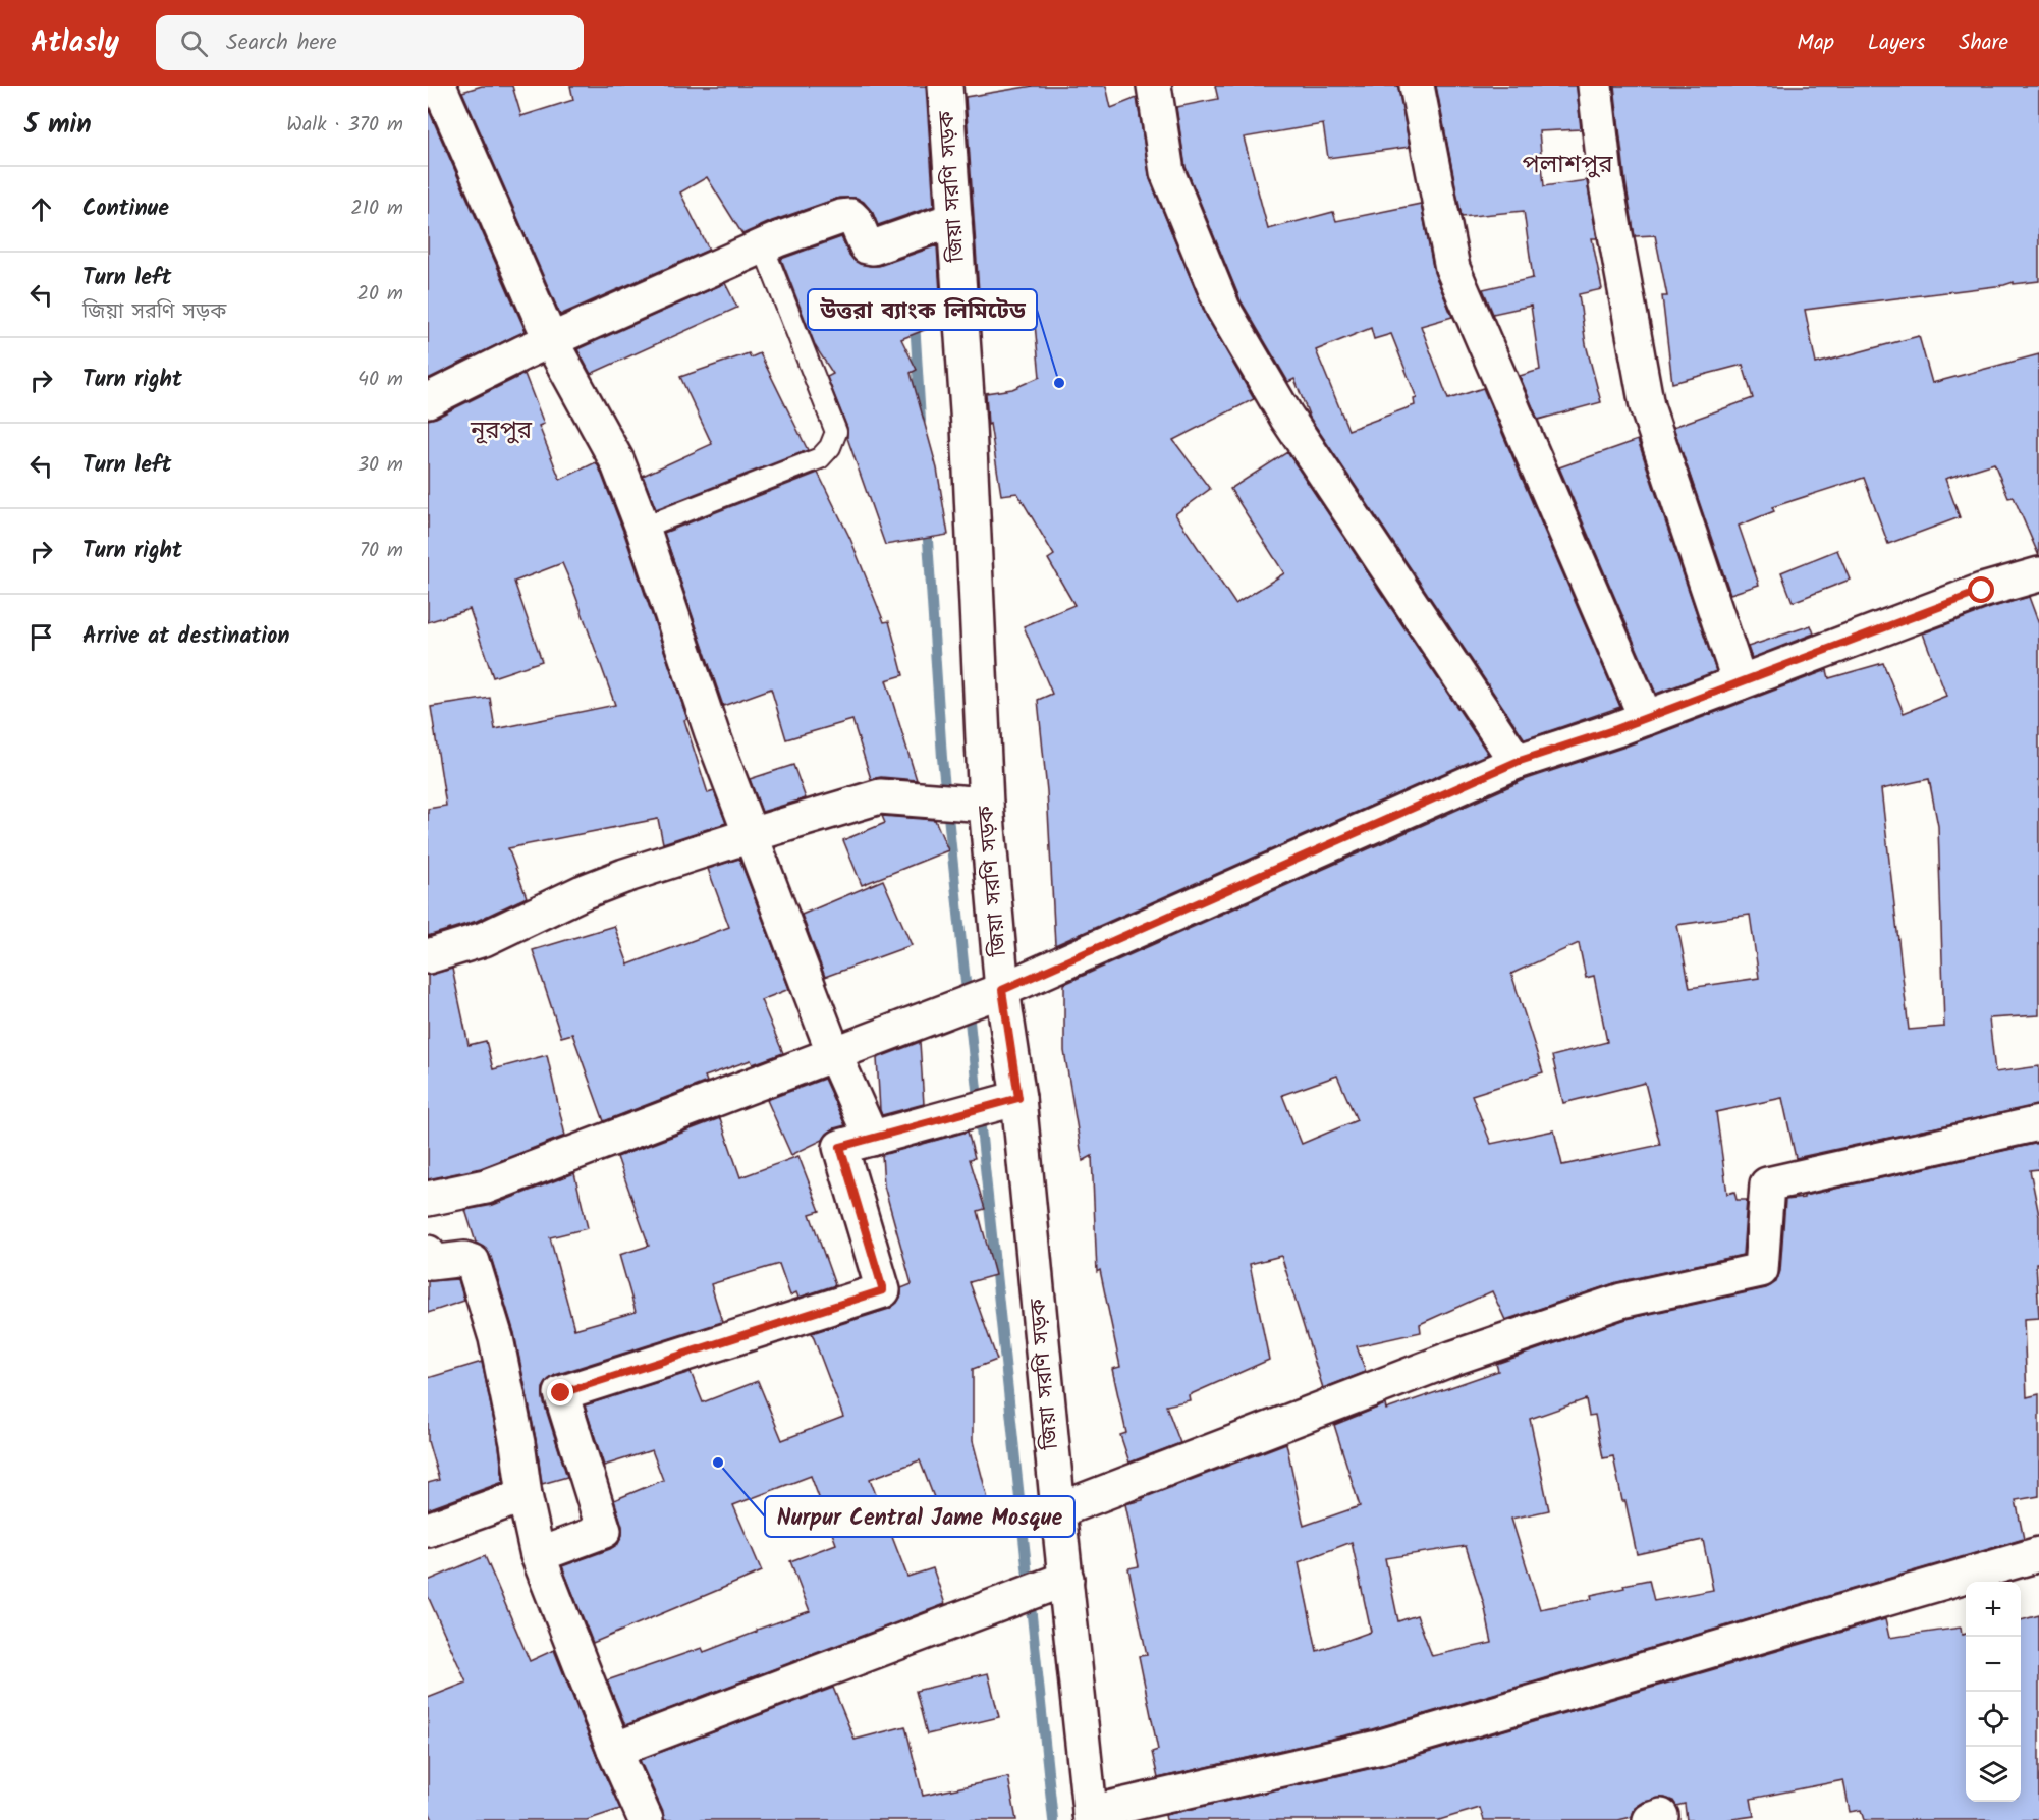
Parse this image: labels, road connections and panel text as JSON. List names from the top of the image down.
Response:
{
  "streets": {
    "street": ["জিয়া সরণি সড়ক"]
  },
  "districts": ["পলাশপুর", "নূরপুর"],
  "places": ["উত্তরা ব্যাংক লিমিটেড", "Nurpur Central Jame Mosque"],
  "page": {
    "header": "Atlasly",
    "search": "Search here",
    "nav": ["Map", "Layers", "Share"],
    "heading": ["5 min", "Walk · 370 m"],
    "list": [
      ["Continue", "210 m"],
      ["Turn left", "জিয়া সরণি সড়ক", "20 m"],
      ["Turn right", "40 m"],
      ["Turn left", "30 m"],
      ["Turn right", "70 m"],
      "Arrive at destination"
    ],
    "map_buttons": ["+", "−"]
  }
}
